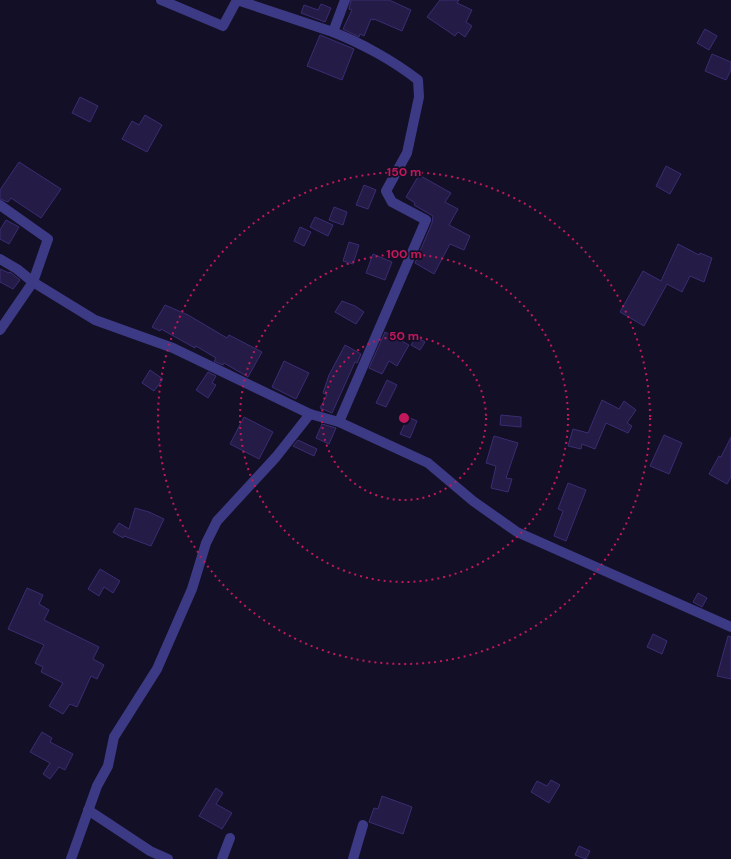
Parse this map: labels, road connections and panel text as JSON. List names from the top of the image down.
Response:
{
  "rings": ["150 m", "100 m", "50 m"]
}
